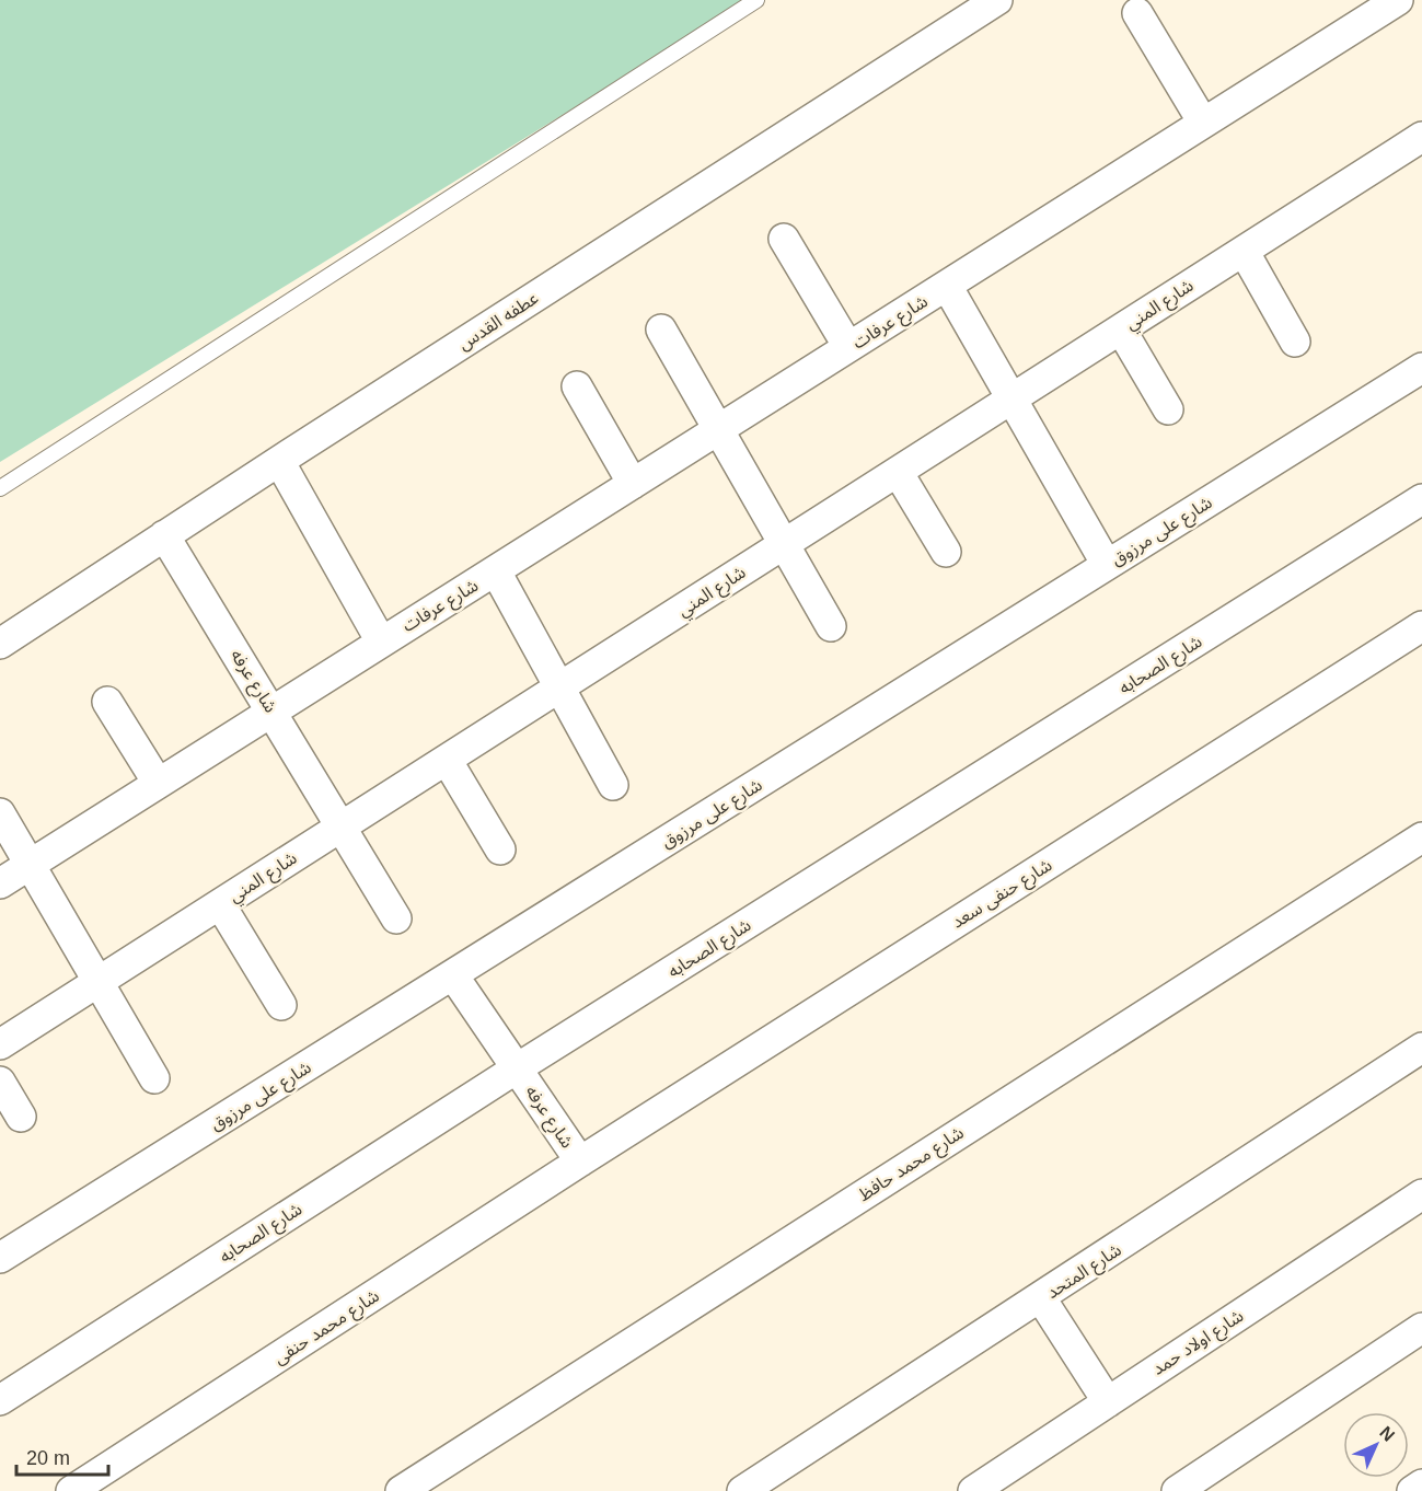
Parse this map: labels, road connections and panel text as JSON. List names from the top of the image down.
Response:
{
  "streets": {
    "street": [
      "شارع المني",
      "عطفه القدس",
      "شارع عرفات",
      "شارع على مرزوق",
      "شارع الصحابه",
      "شارع عرفه",
      "شارع حنفى سعد",
      "شارع محمد حافظ",
      "شارع المتحد",
      "شارع محمد حنفى",
      "شارع اولاد حمد"
    ]
  },
  "crossings": [
    ["شارع المني", "شارع عرفه"],
    ["عطفه القدس", "شارع عرفه"],
    ["شارع عرفات", "شارع عرفه"],
    ["شارع على مرزوق", "شارع عرفه"],
    ["شارع الصحابه", "شارع عرفه"],
    ["شارع عرفه", "شارع حنفى سعد"],
    ["شارع عرفه", "شارع محمد حنفى"],
    ["شارع حنفى سعد", "شارع محمد حنفى"]
  ],
  "scale_bar": "20 m",
  "north": "top right"
}
